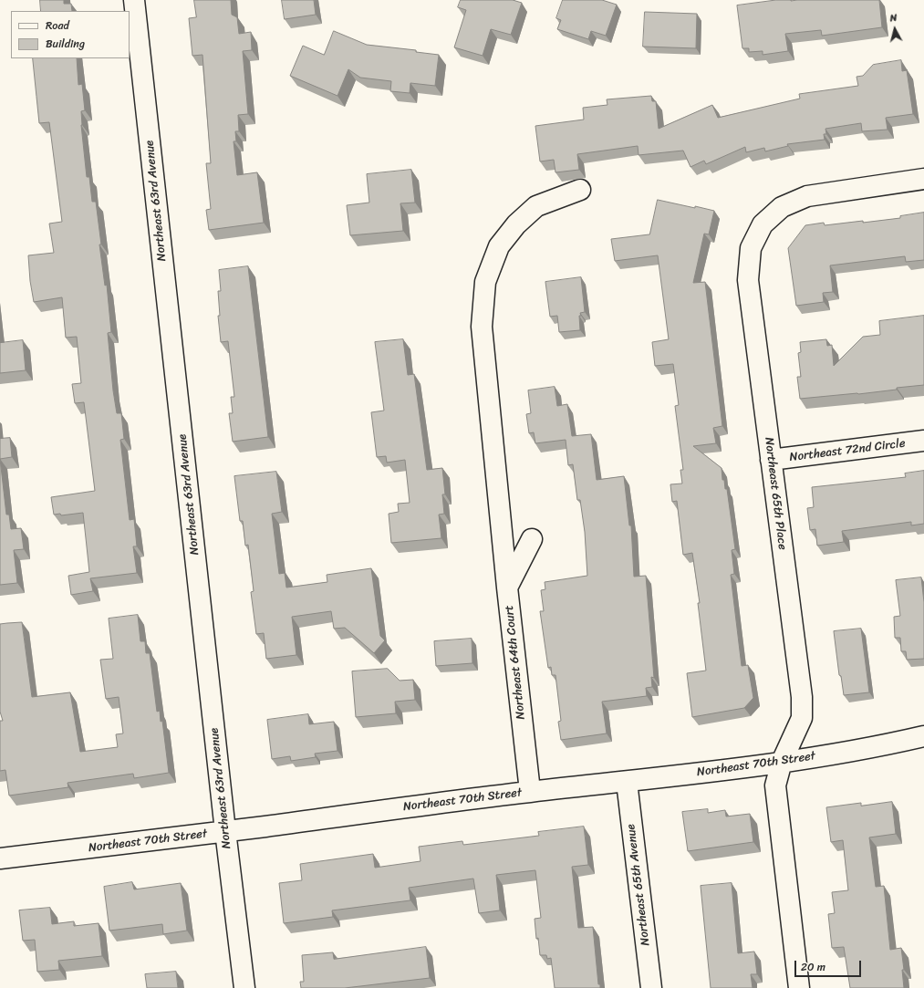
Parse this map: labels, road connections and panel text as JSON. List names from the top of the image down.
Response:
{
  "streets": {
    "street": [
      "Northeast 63rd Avenue",
      "Northeast 72nd Circle",
      "Northeast 65th Place",
      "Northeast 64th Court",
      "Northeast 70th Street",
      "Northeast 65th Avenue"
    ]
  },
  "crossings": [
    ["Northeast 63rd Avenue", "Northeast 70th Street"],
    ["Northeast 72nd Circle", "Northeast 65th Place"],
    ["Northeast 65th Place", "Northeast 70th Street"],
    ["Northeast 64th Court", "Northeast 70th Street"],
    ["Northeast 70th Street", "Northeast 65th Avenue"]
  ],
  "legend": ["Road", "Building"],
  "scale_bar": "20 m",
  "north": "top"
}
